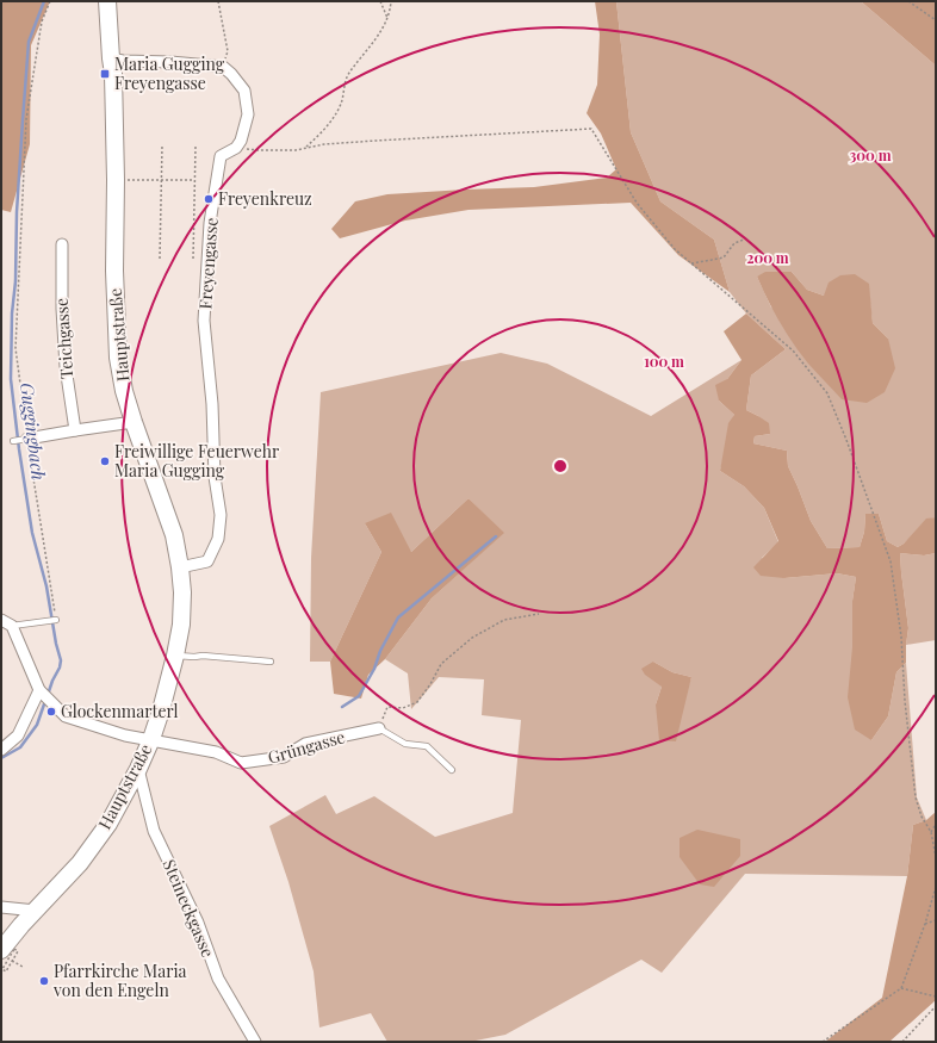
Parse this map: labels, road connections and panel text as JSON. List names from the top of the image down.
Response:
{
  "streets": {
    "main road": ["Hauptstraße"],
    "street": [
      "Freyengasse",
      "Teichgasse",
      "Grüngasse",
      "Steineckgasse"
    ]
  },
  "crossings": [
    ["Freyengasse", "Hauptstraße"],
    ["Hauptstraße", "Grüngasse"],
    ["Hauptstraße", "Steineckgasse"]
  ],
  "water": ["Guggingbach"],
  "places": {
    "transit": ["Maria Gugging Freyengasse"],
    "other": [
      "Freyenkreuz",
      "Freiwillige Feuerwehr Maria Gugging",
      "Glockenmarterl",
      "Pfarrkirche Maria von den Engeln"
    ]
  },
  "rings": ["300 m", "200 m", "100 m"]
}
